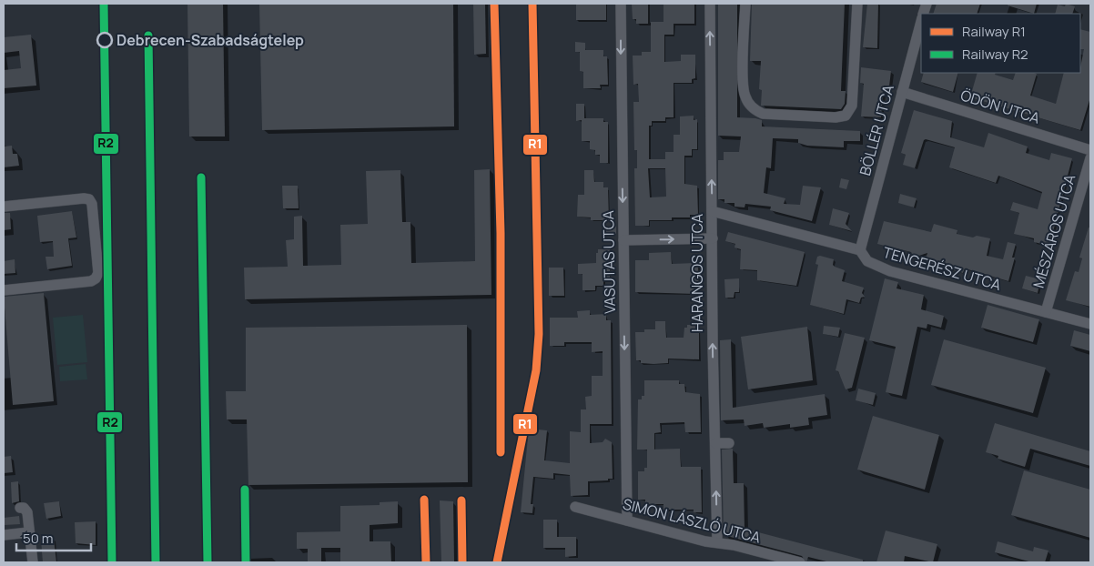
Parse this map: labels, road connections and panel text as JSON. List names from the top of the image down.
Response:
{
  "streets": {
    "street": [
      "ÖDÖN UTCA",
      "BÖLLÉR UTCA",
      "MÉSZÁROS UTCA",
      "VASUTAS UTCA",
      "TENGERÉSZ UTCA",
      "HARANGOS UTCA",
      "SIMON LÁSZLÓ UTCA"
    ]
  },
  "crossings": [
    ["ÖDÖN UTCA", "BÖLLÉR UTCA"],
    ["BÖLLÉR UTCA", "TENGERÉSZ UTCA"],
    ["MÉSZÁROS UTCA", "TENGERÉSZ UTCA"],
    ["VASUTAS UTCA", "SIMON LÁSZLÓ UTCA"],
    ["TENGERÉSZ UTCA", "HARANGOS UTCA"],
    ["HARANGOS UTCA", "SIMON LÁSZLÓ UTCA"]
  ],
  "one_way": ["VASUTAS UTCA", "HARANGOS UTCA"],
  "places": ["Debrecen-Szabadságtelep"],
  "lines": ["rail line R1", "rail line R2"],
  "legend": ["Railway R1", "Railway R2"],
  "scale_bar": "50 m"
}
